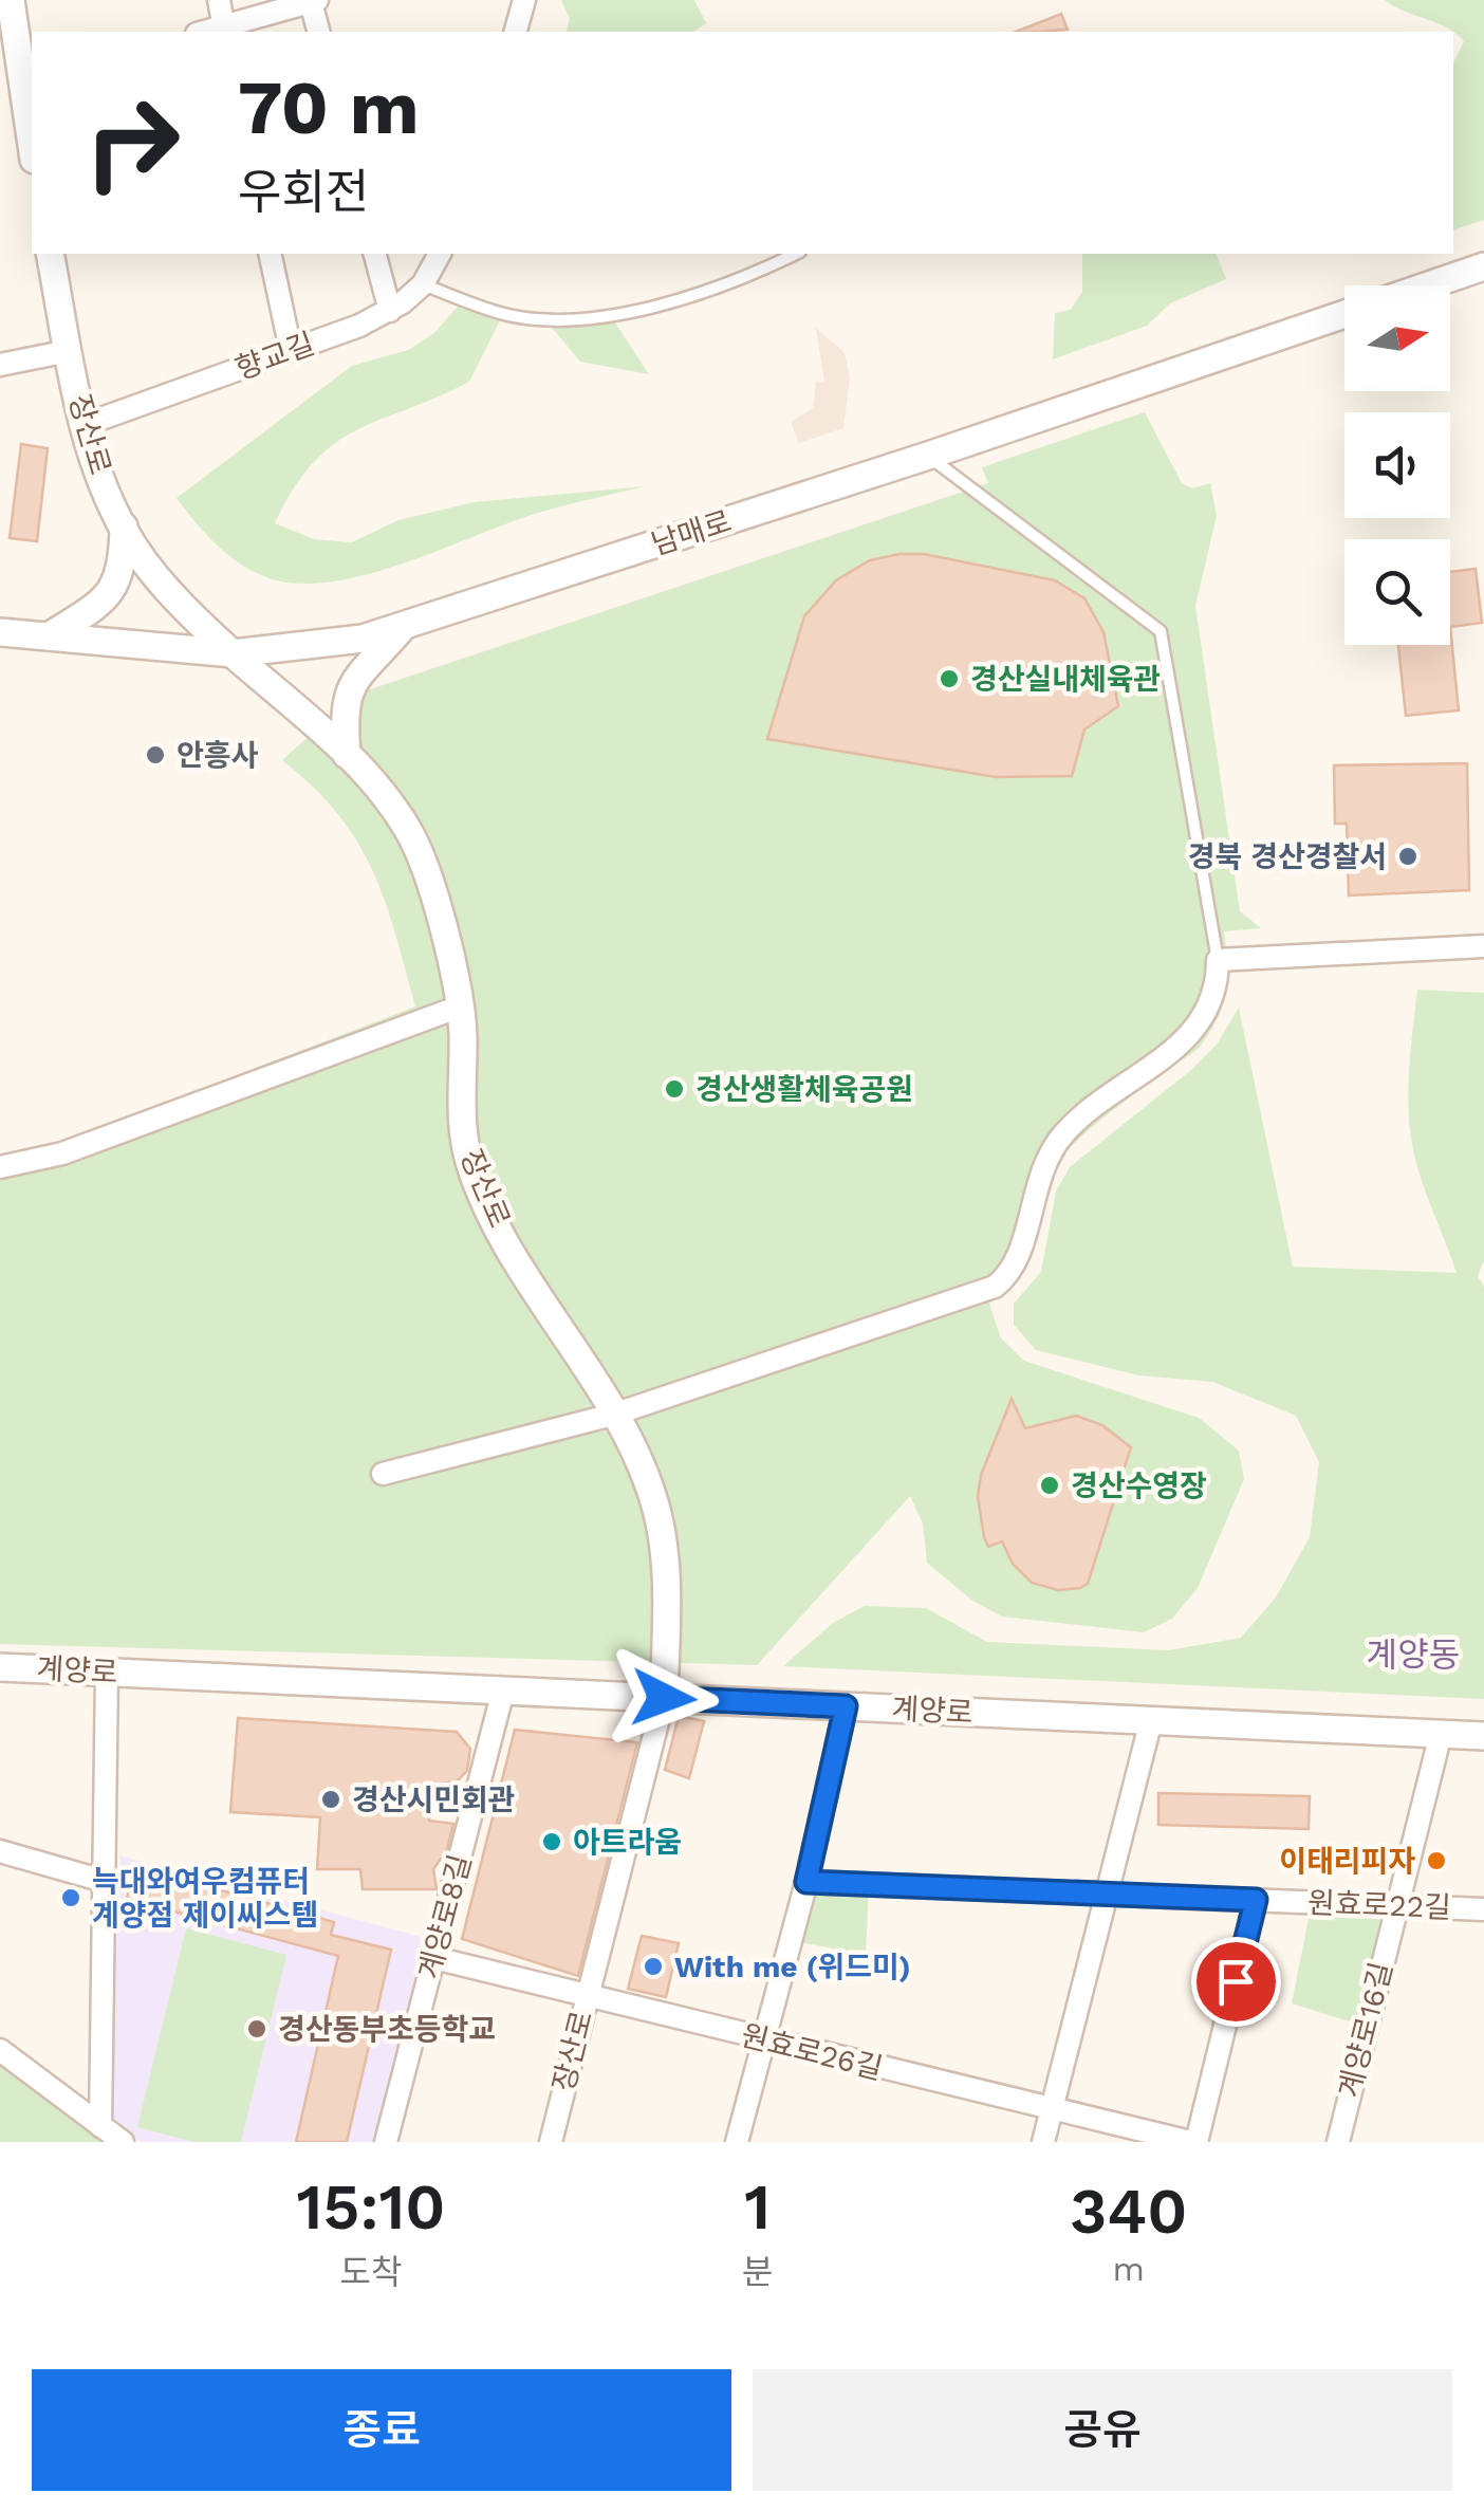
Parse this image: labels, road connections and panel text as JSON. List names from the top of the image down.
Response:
{
  "streets": {
    "street": [
      "향교길",
      "장산로",
      "남매로",
      "계양로",
      "원효로22길",
      "계양로8길",
      "계양로16길",
      "원효로26길"
    ]
  },
  "crossings": [
    ["향교길", "장산로"],
    ["장산로", "남매로"],
    ["장산로", "계양로"],
    ["장산로", "원효로26길"],
    ["계양로", "계양로8길"],
    ["계양로", "계양로16길"],
    ["원효로22길", "계양로16길"],
    ["계양로8길", "원효로26길"]
  ],
  "districts": ["계양동"],
  "places": [
    "경산실내체육관",
    "안흥사",
    "경북 경산경찰서",
    "경산생활체육공원",
    "경산수영장",
    "경산시민회관",
    "아트라움",
    "이태리피자",
    "늑대와여우컴퓨터 계양점 제이씨스템",
    "With me (위드미)",
    "경산동부초등학교"
  ],
  "north": "right",
  "page": {
    "turn": ["70 m", "우회전"],
    "eta": [
      "15:10",
      "도착",
      "1",
      "분",
      "340",
      "m"
    ],
    "buttons": ["종료", "공유"]
  }
}
